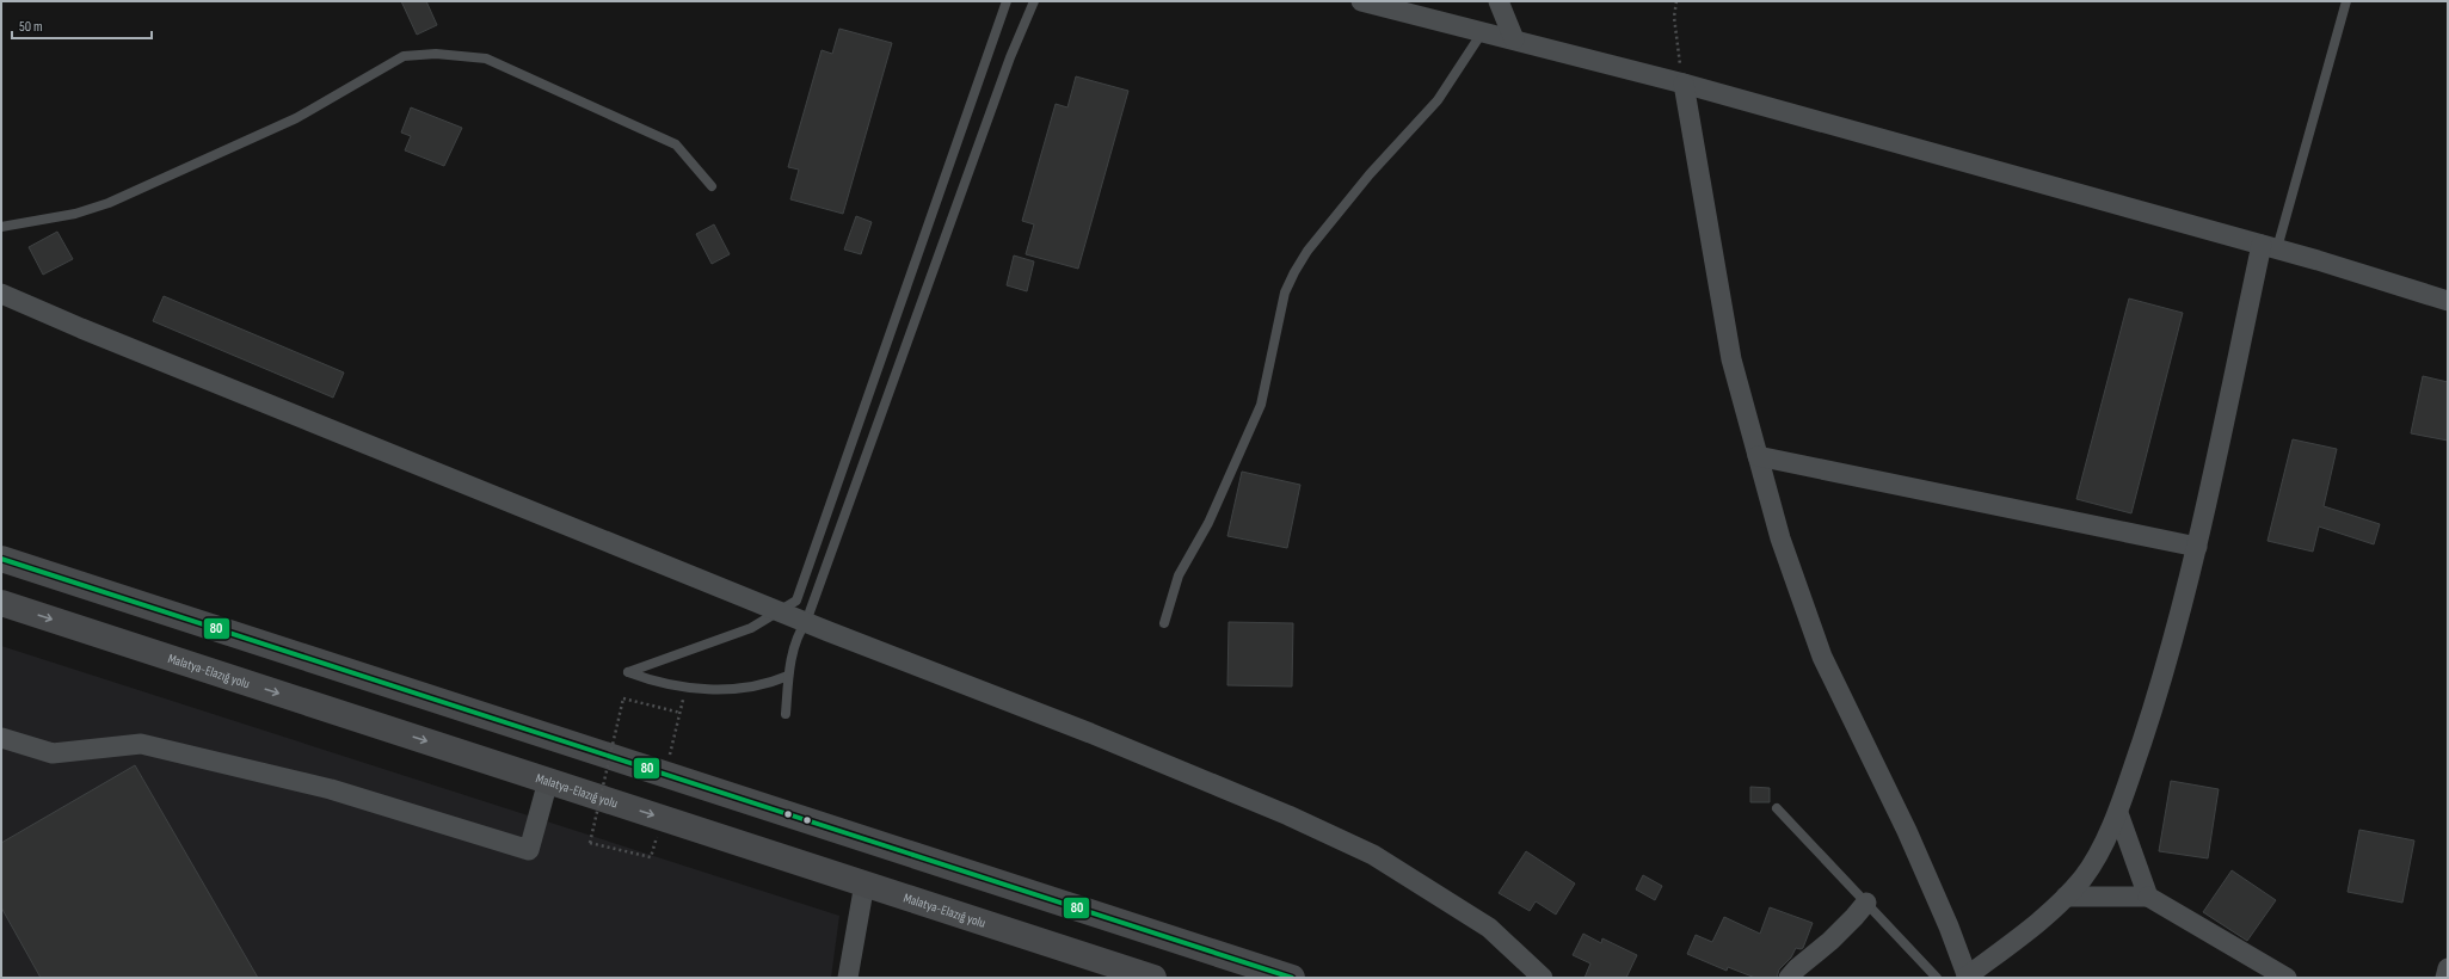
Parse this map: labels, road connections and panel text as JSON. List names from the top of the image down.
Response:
{
  "streets": {
    "highway": ["Malatya-Elazığ yolu"]
  },
  "lines": ["transit line 80"],
  "scale_bar": "50 m"
}
